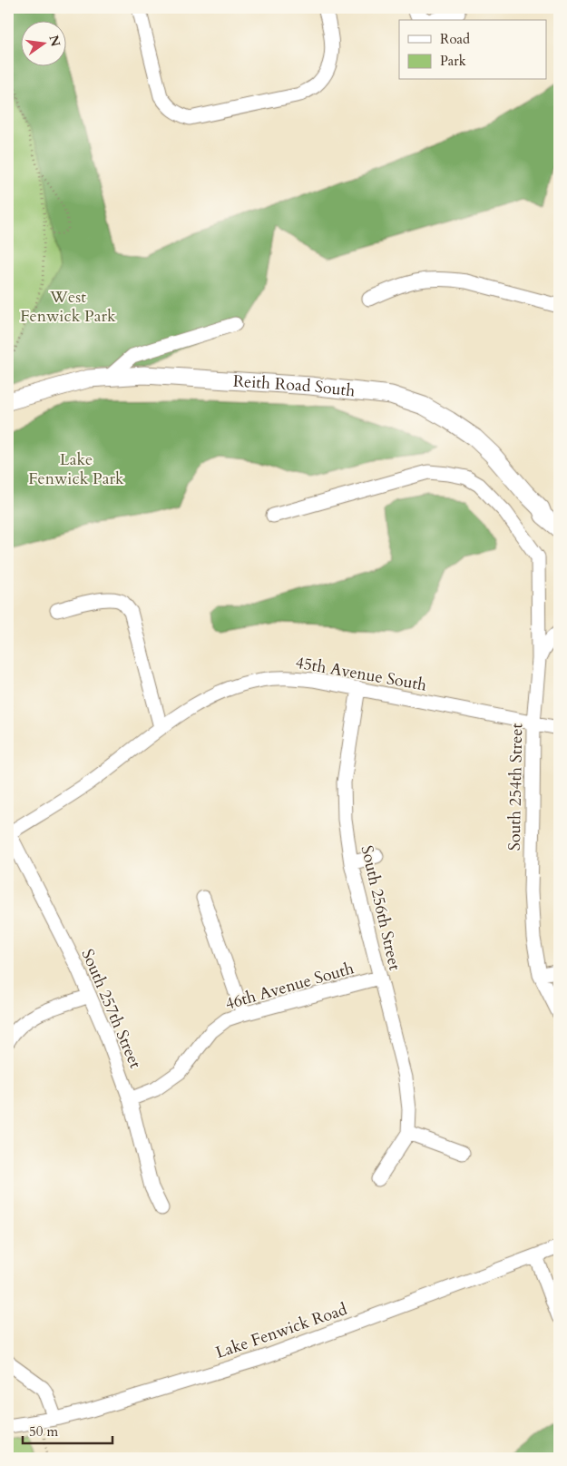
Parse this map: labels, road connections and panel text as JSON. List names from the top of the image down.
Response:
{
  "streets": {
    "main road": ["Reith Road South"],
    "street": [
      "45th Avenue South",
      "South 254th Street",
      "South 256th Street",
      "46th Avenue South",
      "South 257th Street",
      "Lake Fenwick Road"
    ]
  },
  "crossings": [
    ["45th Avenue South", "South 254th Street"],
    ["45th Avenue South", "South 256th Street"],
    ["45th Avenue South", "South 257th Street"],
    ["South 256th Street", "46th Avenue South"],
    ["46th Avenue South", "South 257th Street"]
  ],
  "parks": ["West Fenwick Park", "Lake Fenwick Park"],
  "legend": ["Road", "Park"],
  "scale_bar": "50 m",
  "north": "right"
}
